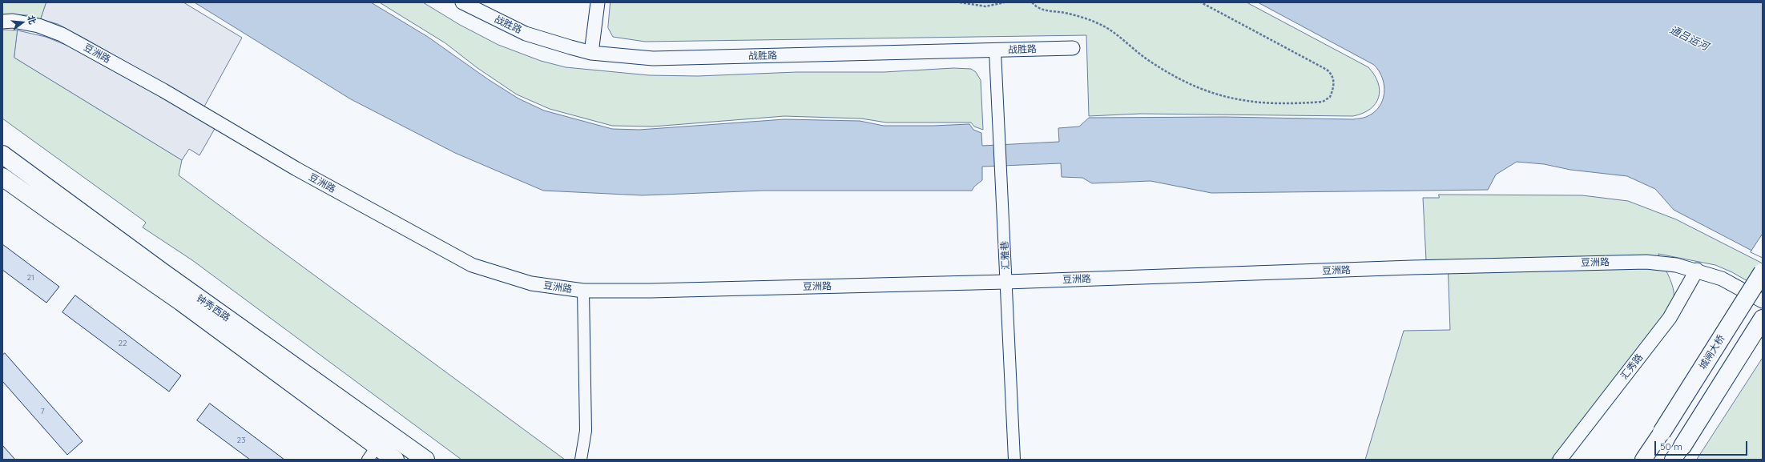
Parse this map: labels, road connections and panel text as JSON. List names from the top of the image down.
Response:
{
  "streets": {
    "main road": ["钟秀西路", "城闸大桥"],
    "street": [
      "战胜路",
      "豆洲路",
      "汇雅巷",
      "汇秀路"
    ]
  },
  "crossings": [
    ["战胜路", "汇雅巷"],
    ["豆洲路", "汇雅巷"],
    ["豆洲路", "汇秀路"]
  ],
  "water": ["通吕运河"],
  "house_numbers": [
    "21",
    "22",
    "7",
    "23"
  ],
  "scale_bar": "50 m",
  "north": "right"
}
